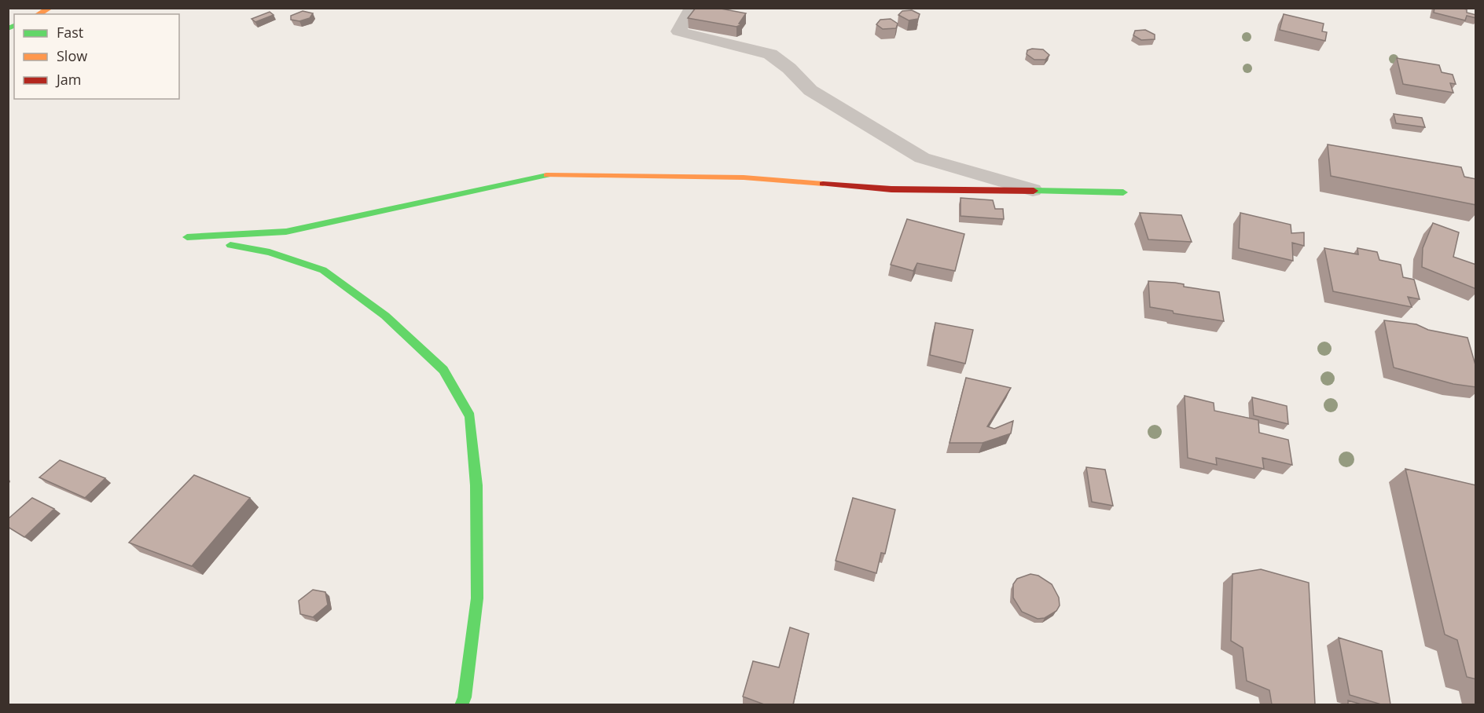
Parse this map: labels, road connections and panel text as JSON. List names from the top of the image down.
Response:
{
  "legend": ["Fast", "Slow", "Jam"]
}
